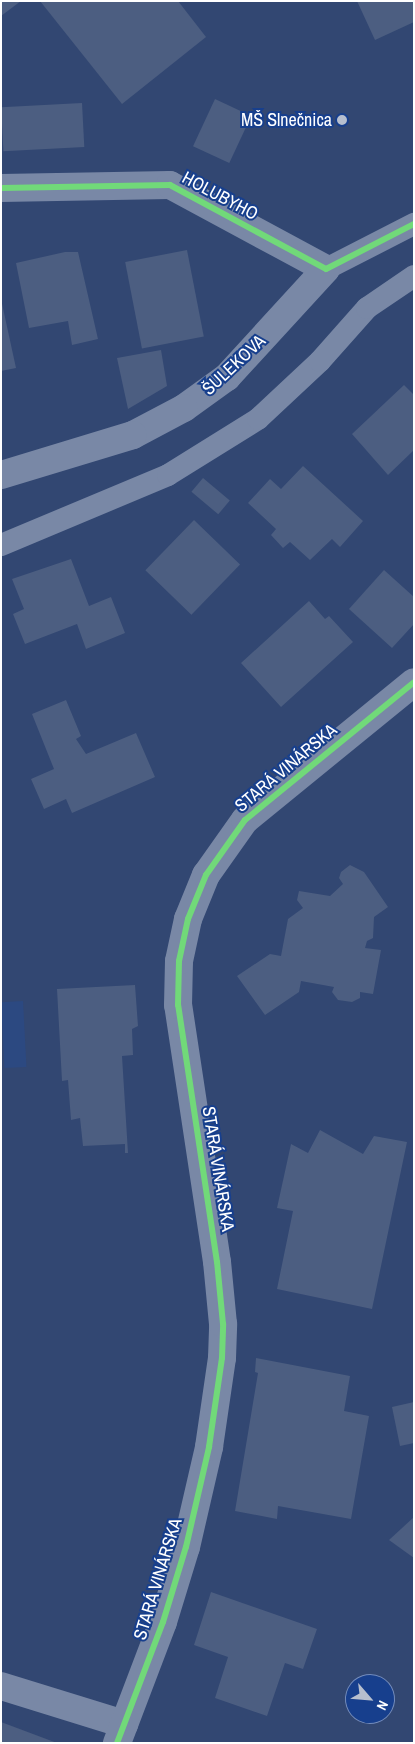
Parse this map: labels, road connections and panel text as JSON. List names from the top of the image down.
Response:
{
  "streets": {
    "street": ["HOLUBYHO", "ŠULEKOVA", "STARÁ VINÁRSKA"]
  },
  "crossings": [
    ["HOLUBYHO", "ŠULEKOVA"]
  ],
  "places": ["MŠ Slnečnica"],
  "north": "bottom right"
}
